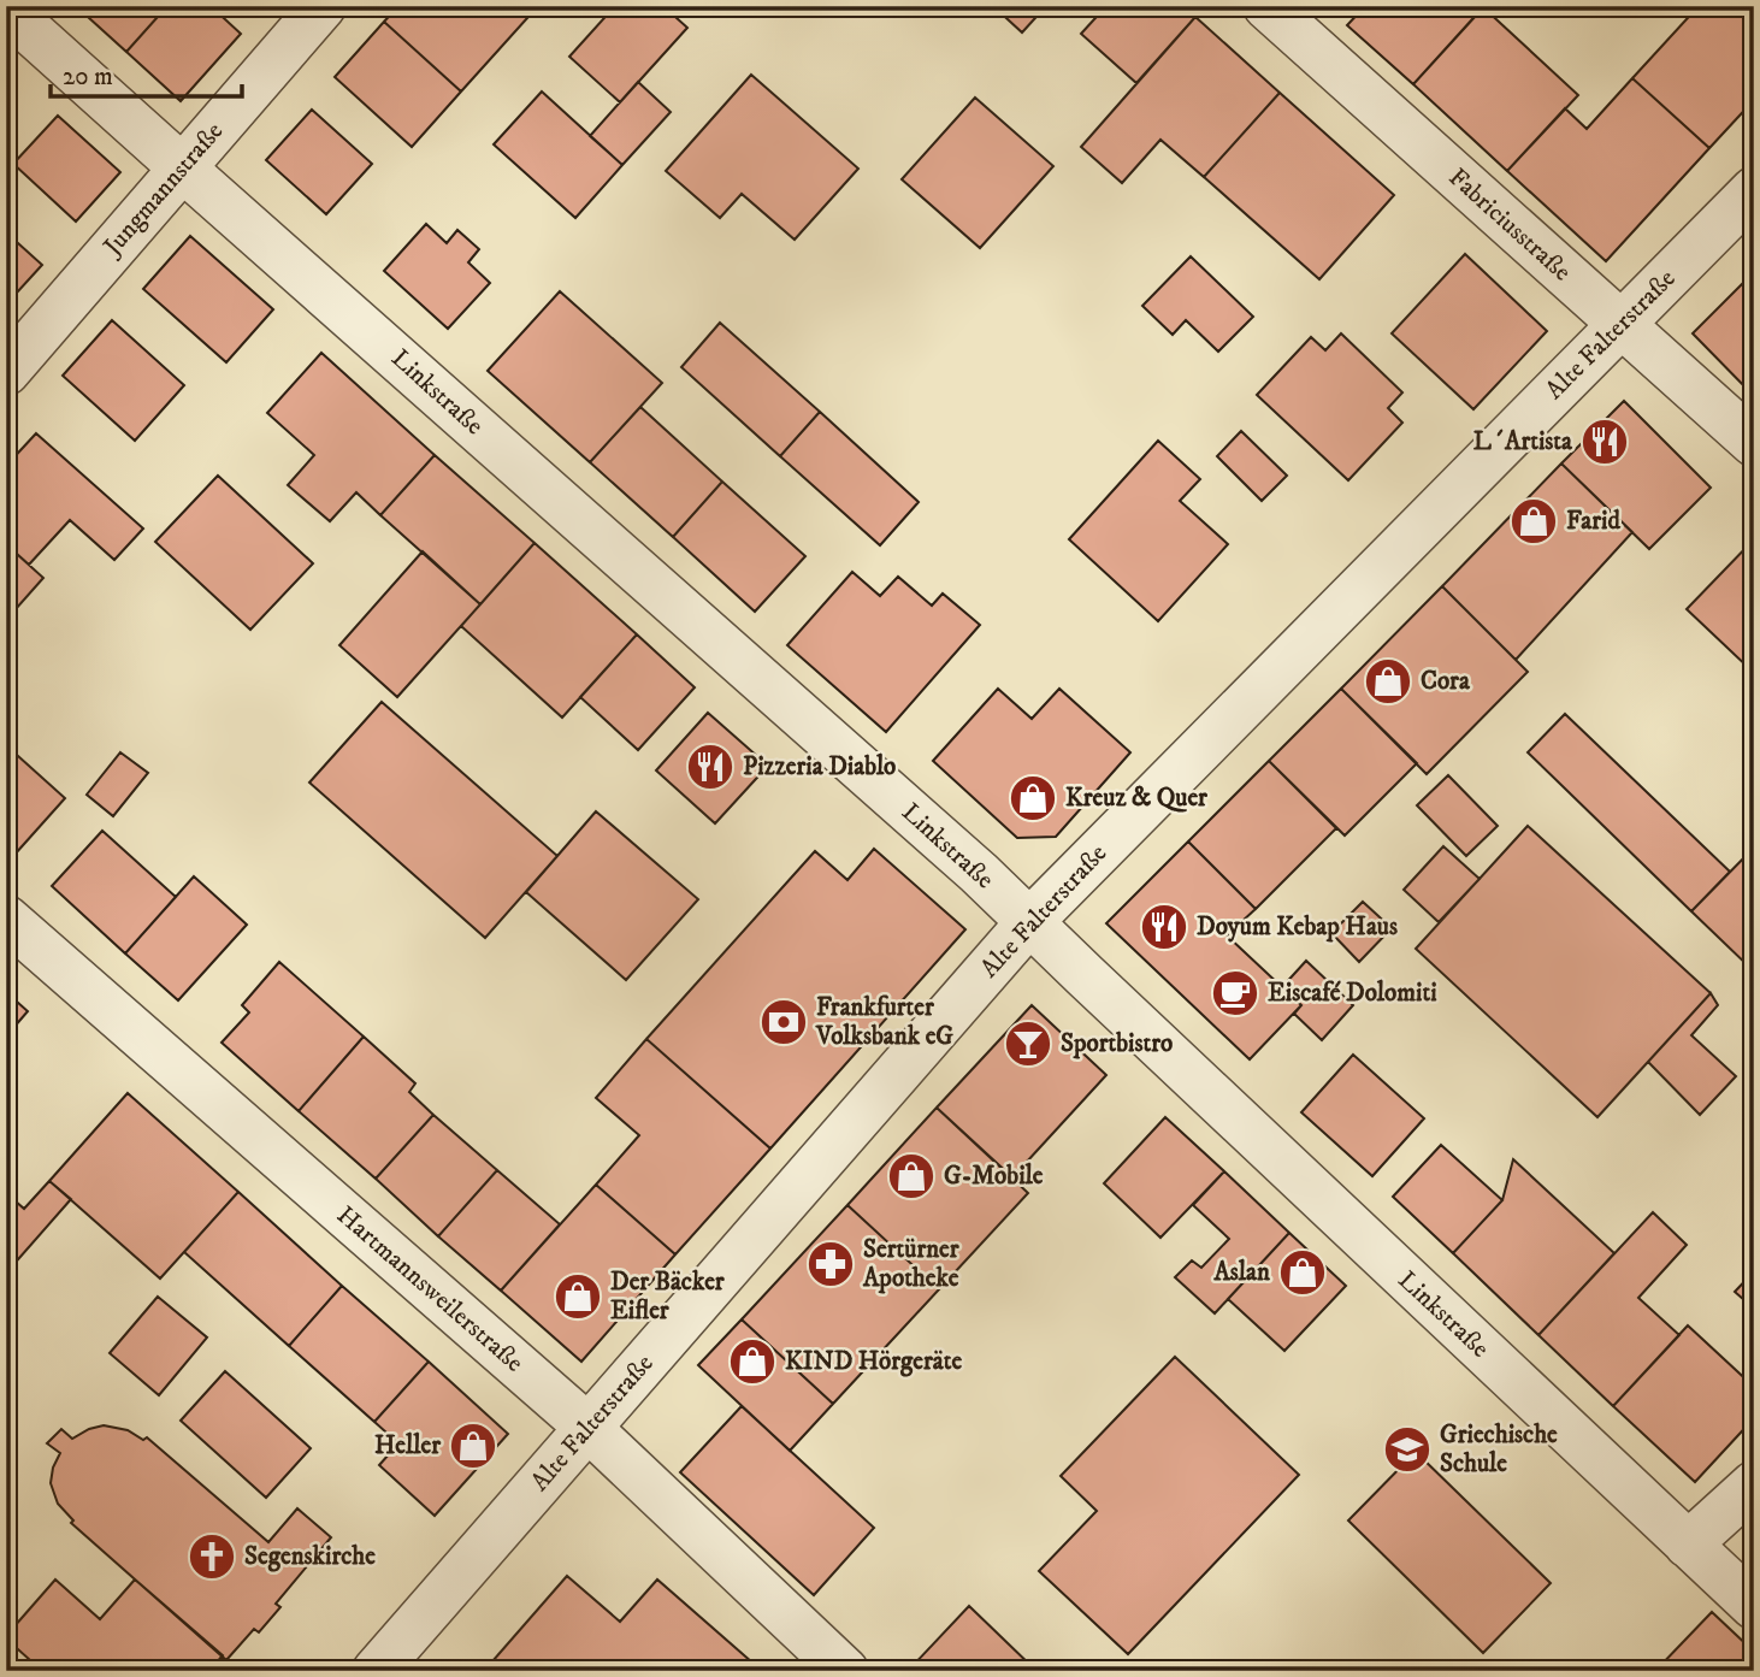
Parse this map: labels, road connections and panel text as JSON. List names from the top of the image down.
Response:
{
  "streets": {
    "street": [
      "Jungmannstraße",
      "Fabriciusstraße",
      "Alte Falterstraße",
      "Linkstraße",
      "Hartmannsweilerstraße"
    ]
  },
  "crossings": [
    ["Jungmannstraße", "Linkstraße"],
    ["Fabriciusstraße", "Alte Falterstraße"],
    ["Alte Falterstraße", "Linkstraße"],
    ["Alte Falterstraße", "Hartmannsweilerstraße"]
  ],
  "places": {
    "restaurant": ["L´Artista", "Pizzeria Diablo", "Doyum Kebap Haus"],
    "shop": [
      "Farid",
      "Cora",
      "Kreuz & Quer",
      "G-Mobile",
      "Aslan",
      "Der Bäcker Eifler",
      "KIND Hörgeräte",
      "Heller"
    ],
    "cafe": ["Eiscafé Dolomiti"],
    "bank": ["Frankfurter Volksbank eG"],
    "bar": ["Sportbistro"],
    "pharmacy": ["Sertürner Apotheke"],
    "school or university": ["Griechische Schule"],
    "church": ["Segenskirche"]
  },
  "scale_bar": "20 m"
}
